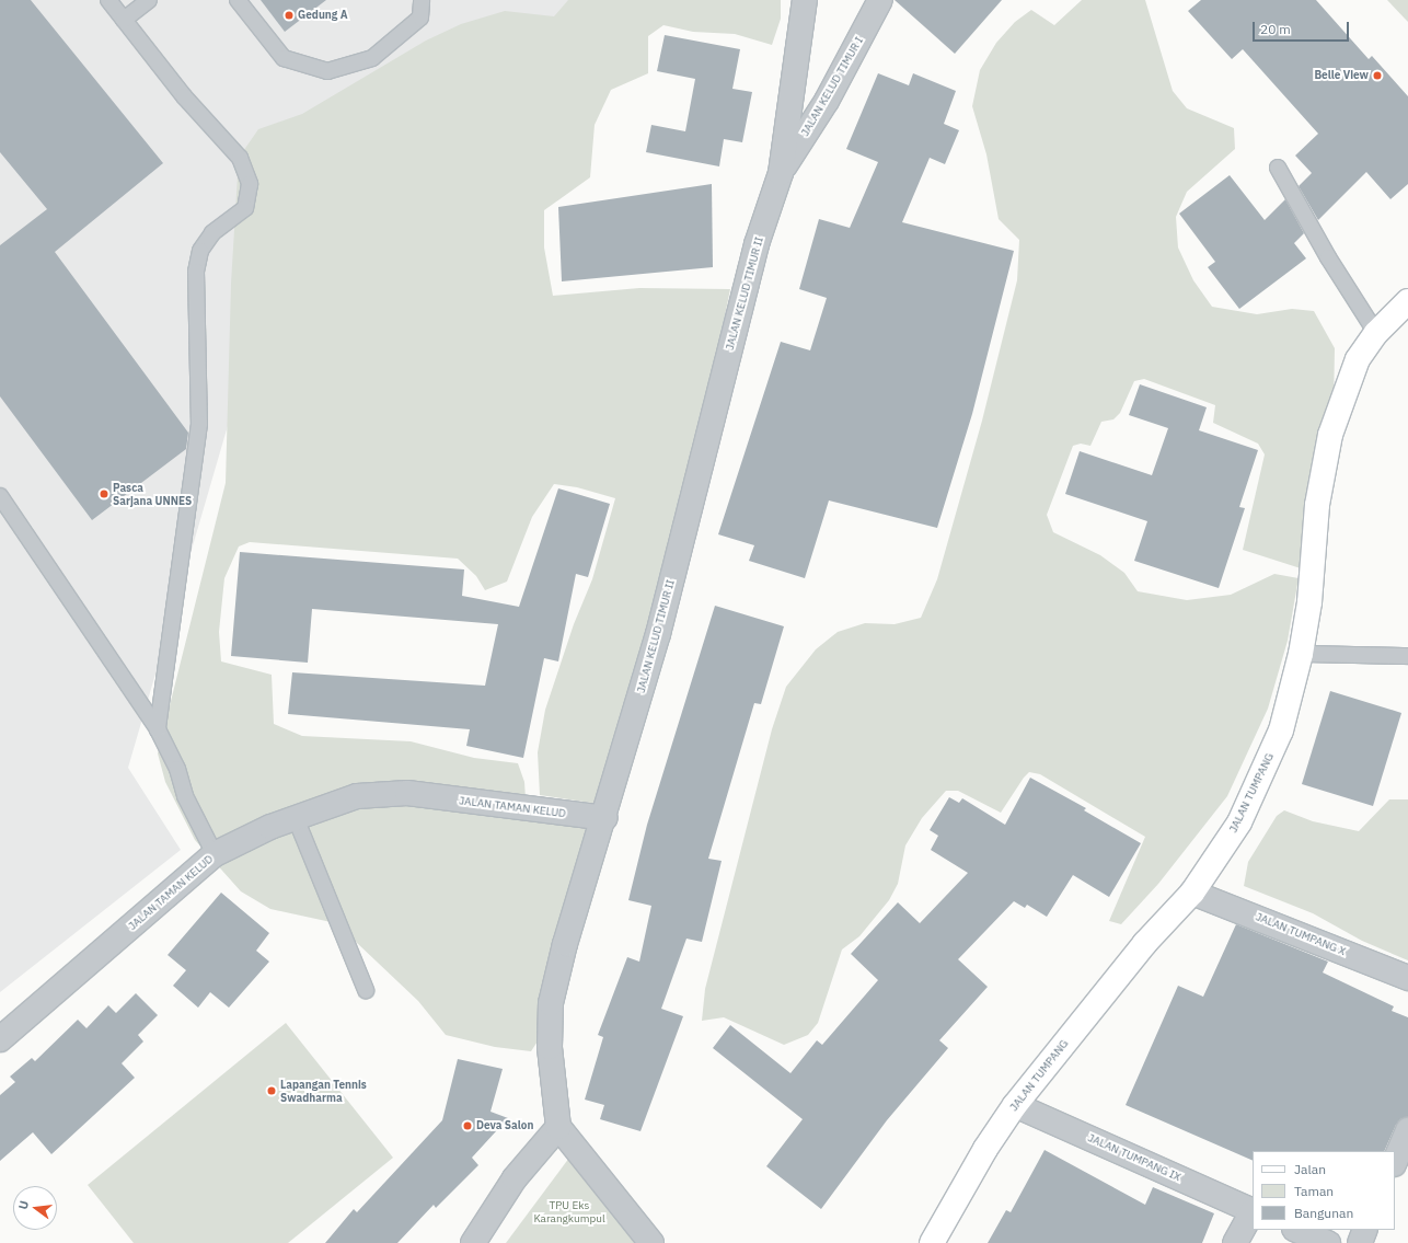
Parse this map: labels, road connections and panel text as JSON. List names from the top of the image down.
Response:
{
  "streets": {
    "main road": ["JALAN TUMPANG"],
    "street": [
      "JALAN KELUD TIMUR I",
      "JALAN KELUD TIMUR II",
      "JALAN TAMAN KELUD",
      "JALAN TUMPANG X",
      "JALAN TUMPANG IX"
    ]
  },
  "crossings": [
    ["JALAN KELUD TIMUR I", "JALAN KELUD TIMUR II"],
    ["JALAN KELUD TIMUR II", "JALAN TAMAN KELUD"],
    ["JALAN TUMPANG", "JALAN TUMPANG X"],
    ["JALAN TUMPANG", "JALAN TUMPANG IX"]
  ],
  "parks": ["TPU Eks Karangkumpul"],
  "places": [
    "Gedung A",
    "Belle View",
    "Pasca Sarjana UNNES",
    "Lapangan Tennis Swadharma",
    "Deva Salon"
  ],
  "legend": ["Jalan", "Taman", "Bangunan"],
  "scale_bar": "20 m",
  "north": "left"
}
